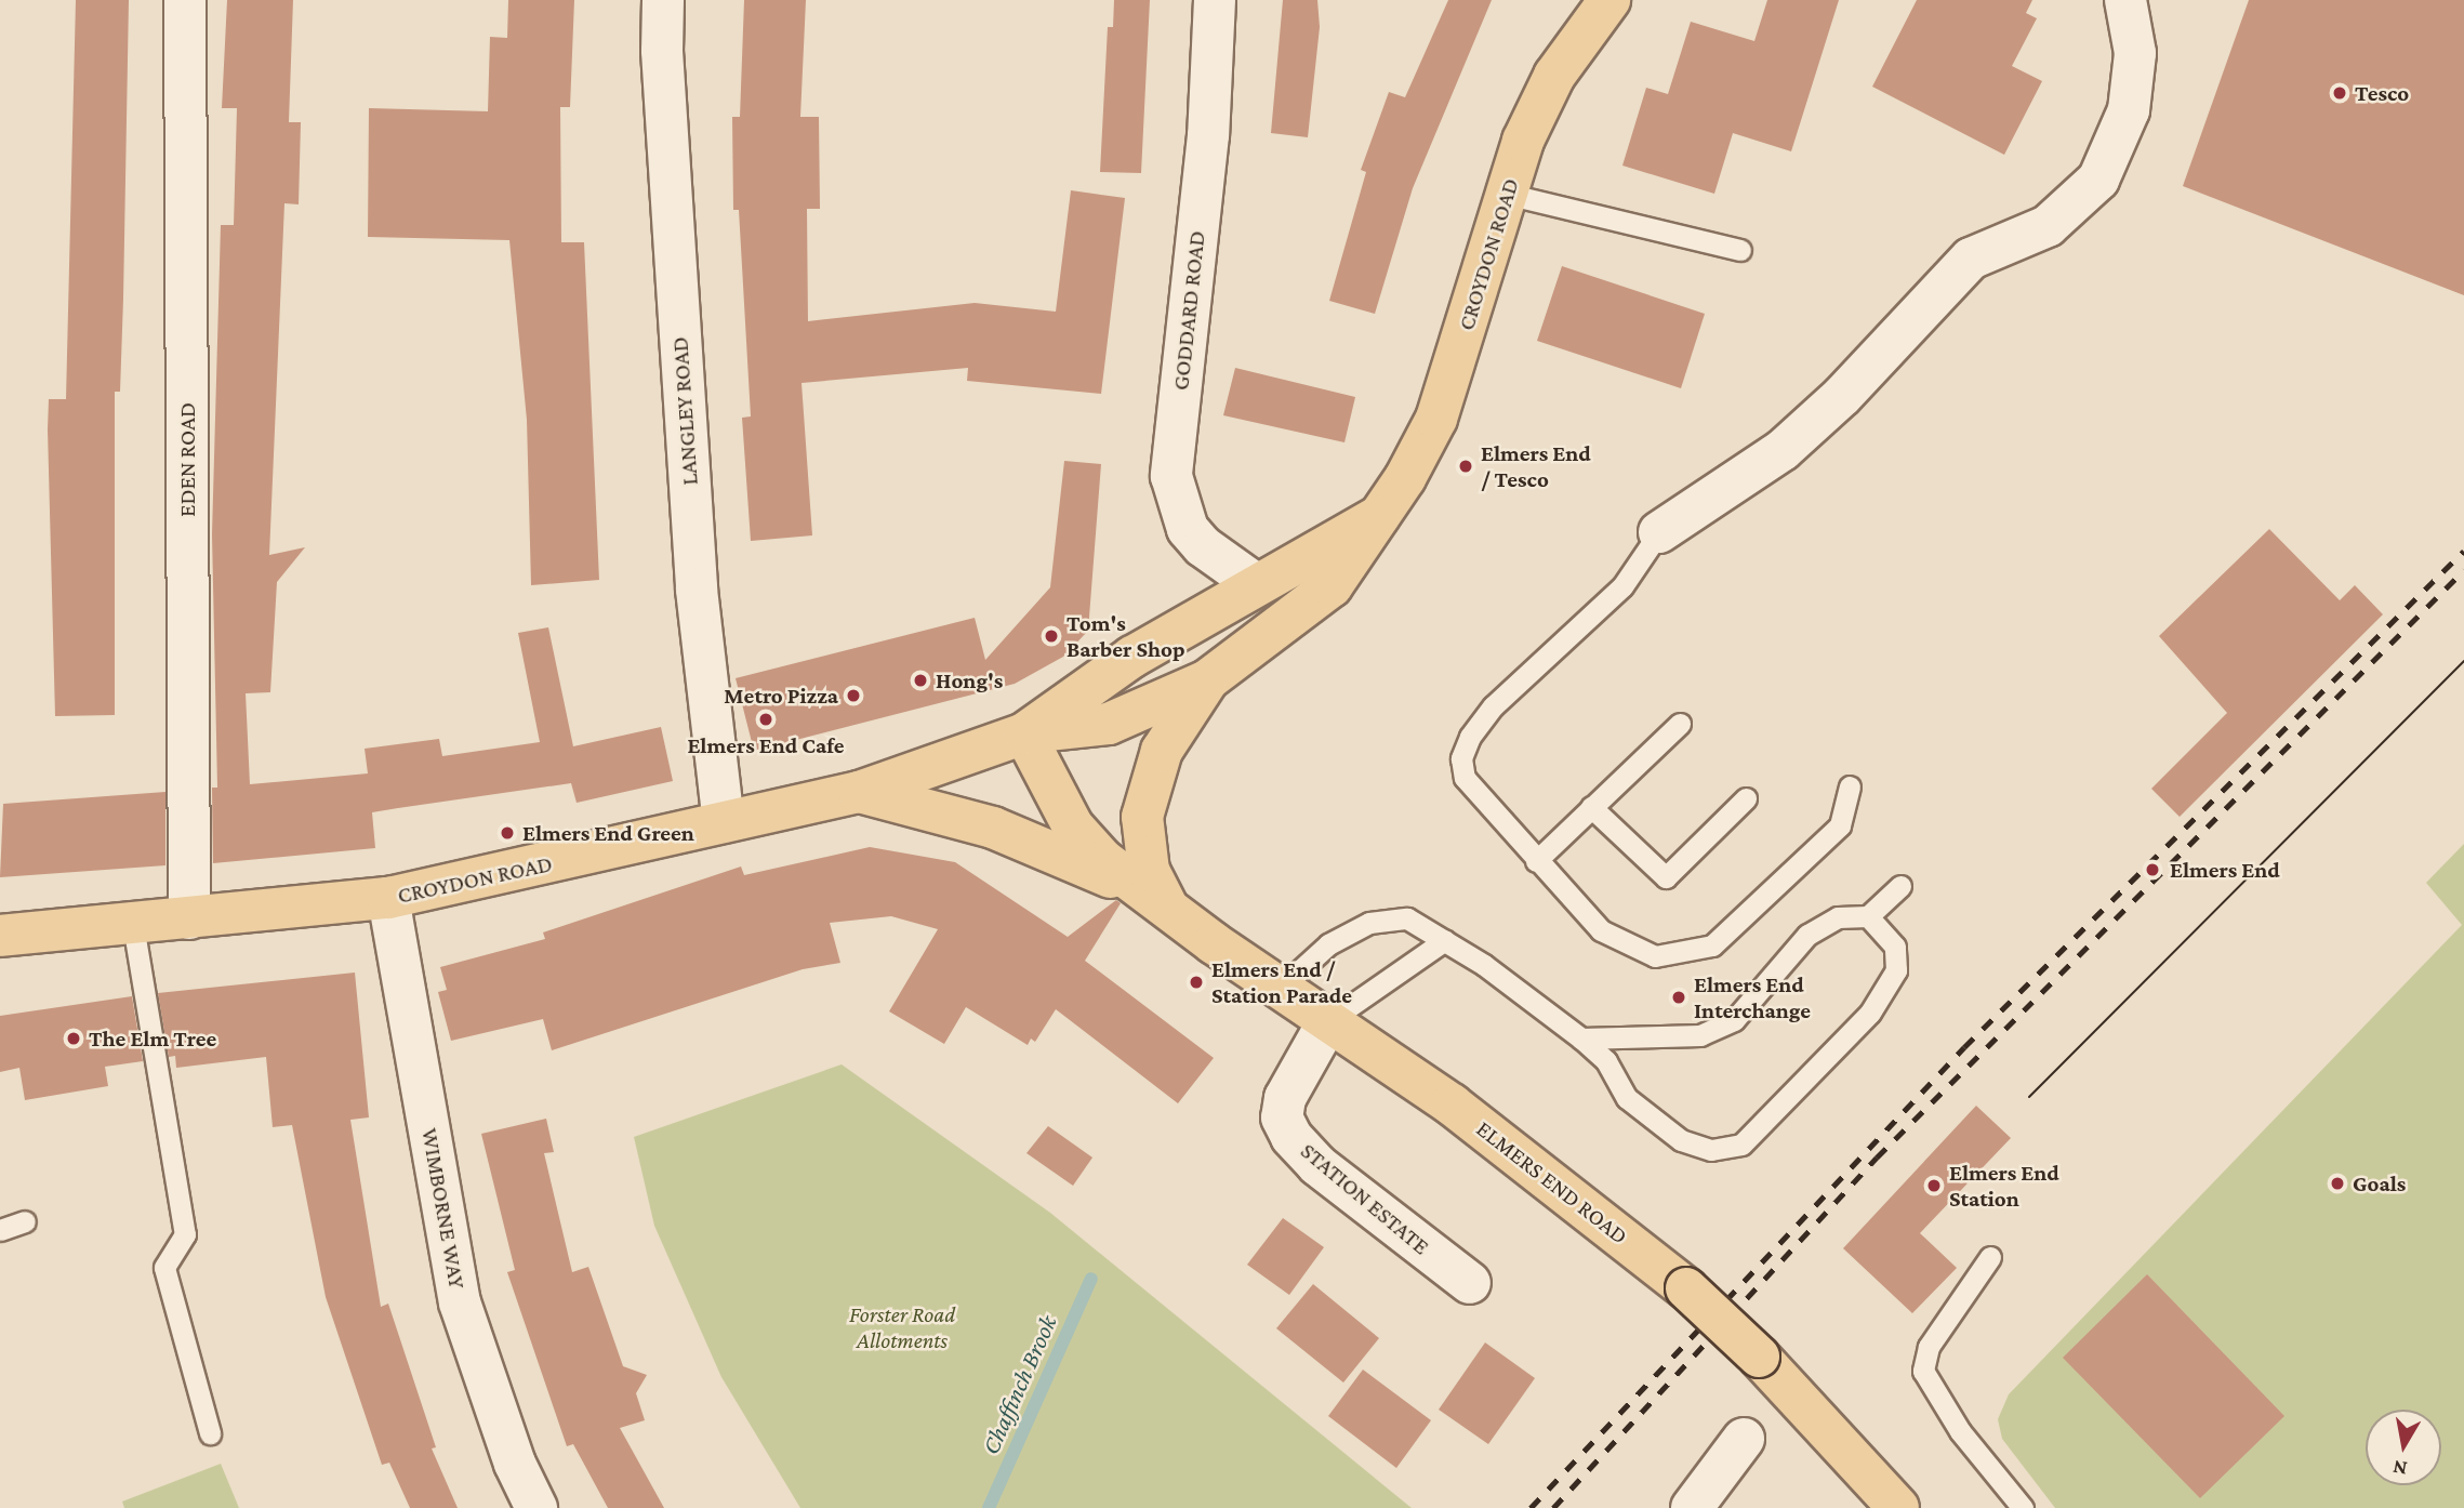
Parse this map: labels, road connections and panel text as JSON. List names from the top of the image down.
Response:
{
  "streets": {
    "main road": ["CROYDON ROAD", "ELMERS END ROAD"],
    "street": [
      "GODDARD ROAD",
      "LANGLEY ROAD",
      "EDEN ROAD",
      "STATION ESTATE",
      "WIMBORNE WAY"
    ]
  },
  "crossings": [
    ["CROYDON ROAD", "GODDARD ROAD"],
    ["CROYDON ROAD", "LANGLEY ROAD"],
    ["CROYDON ROAD", "EDEN ROAD"],
    ["CROYDON ROAD", "ELMERS END ROAD"],
    ["CROYDON ROAD", "WIMBORNE WAY"],
    ["ELMERS END ROAD", "STATION ESTATE"]
  ],
  "water": ["Chaffinch Brook"],
  "parks": ["Forster Road Allotments"],
  "places": [
    "Tesco",
    "Elmers End / Tesco",
    "Tom's Barber Shop",
    "Hong's",
    "Metro Pizza",
    "Elmers End Cafe",
    "Elmers End Green",
    "Elmers End",
    "Elmers End / Station Parade",
    "Elmers End Interchange",
    "The Elm Tree",
    "Goals",
    "Elmers End Station"
  ],
  "north": "bottom"
}
